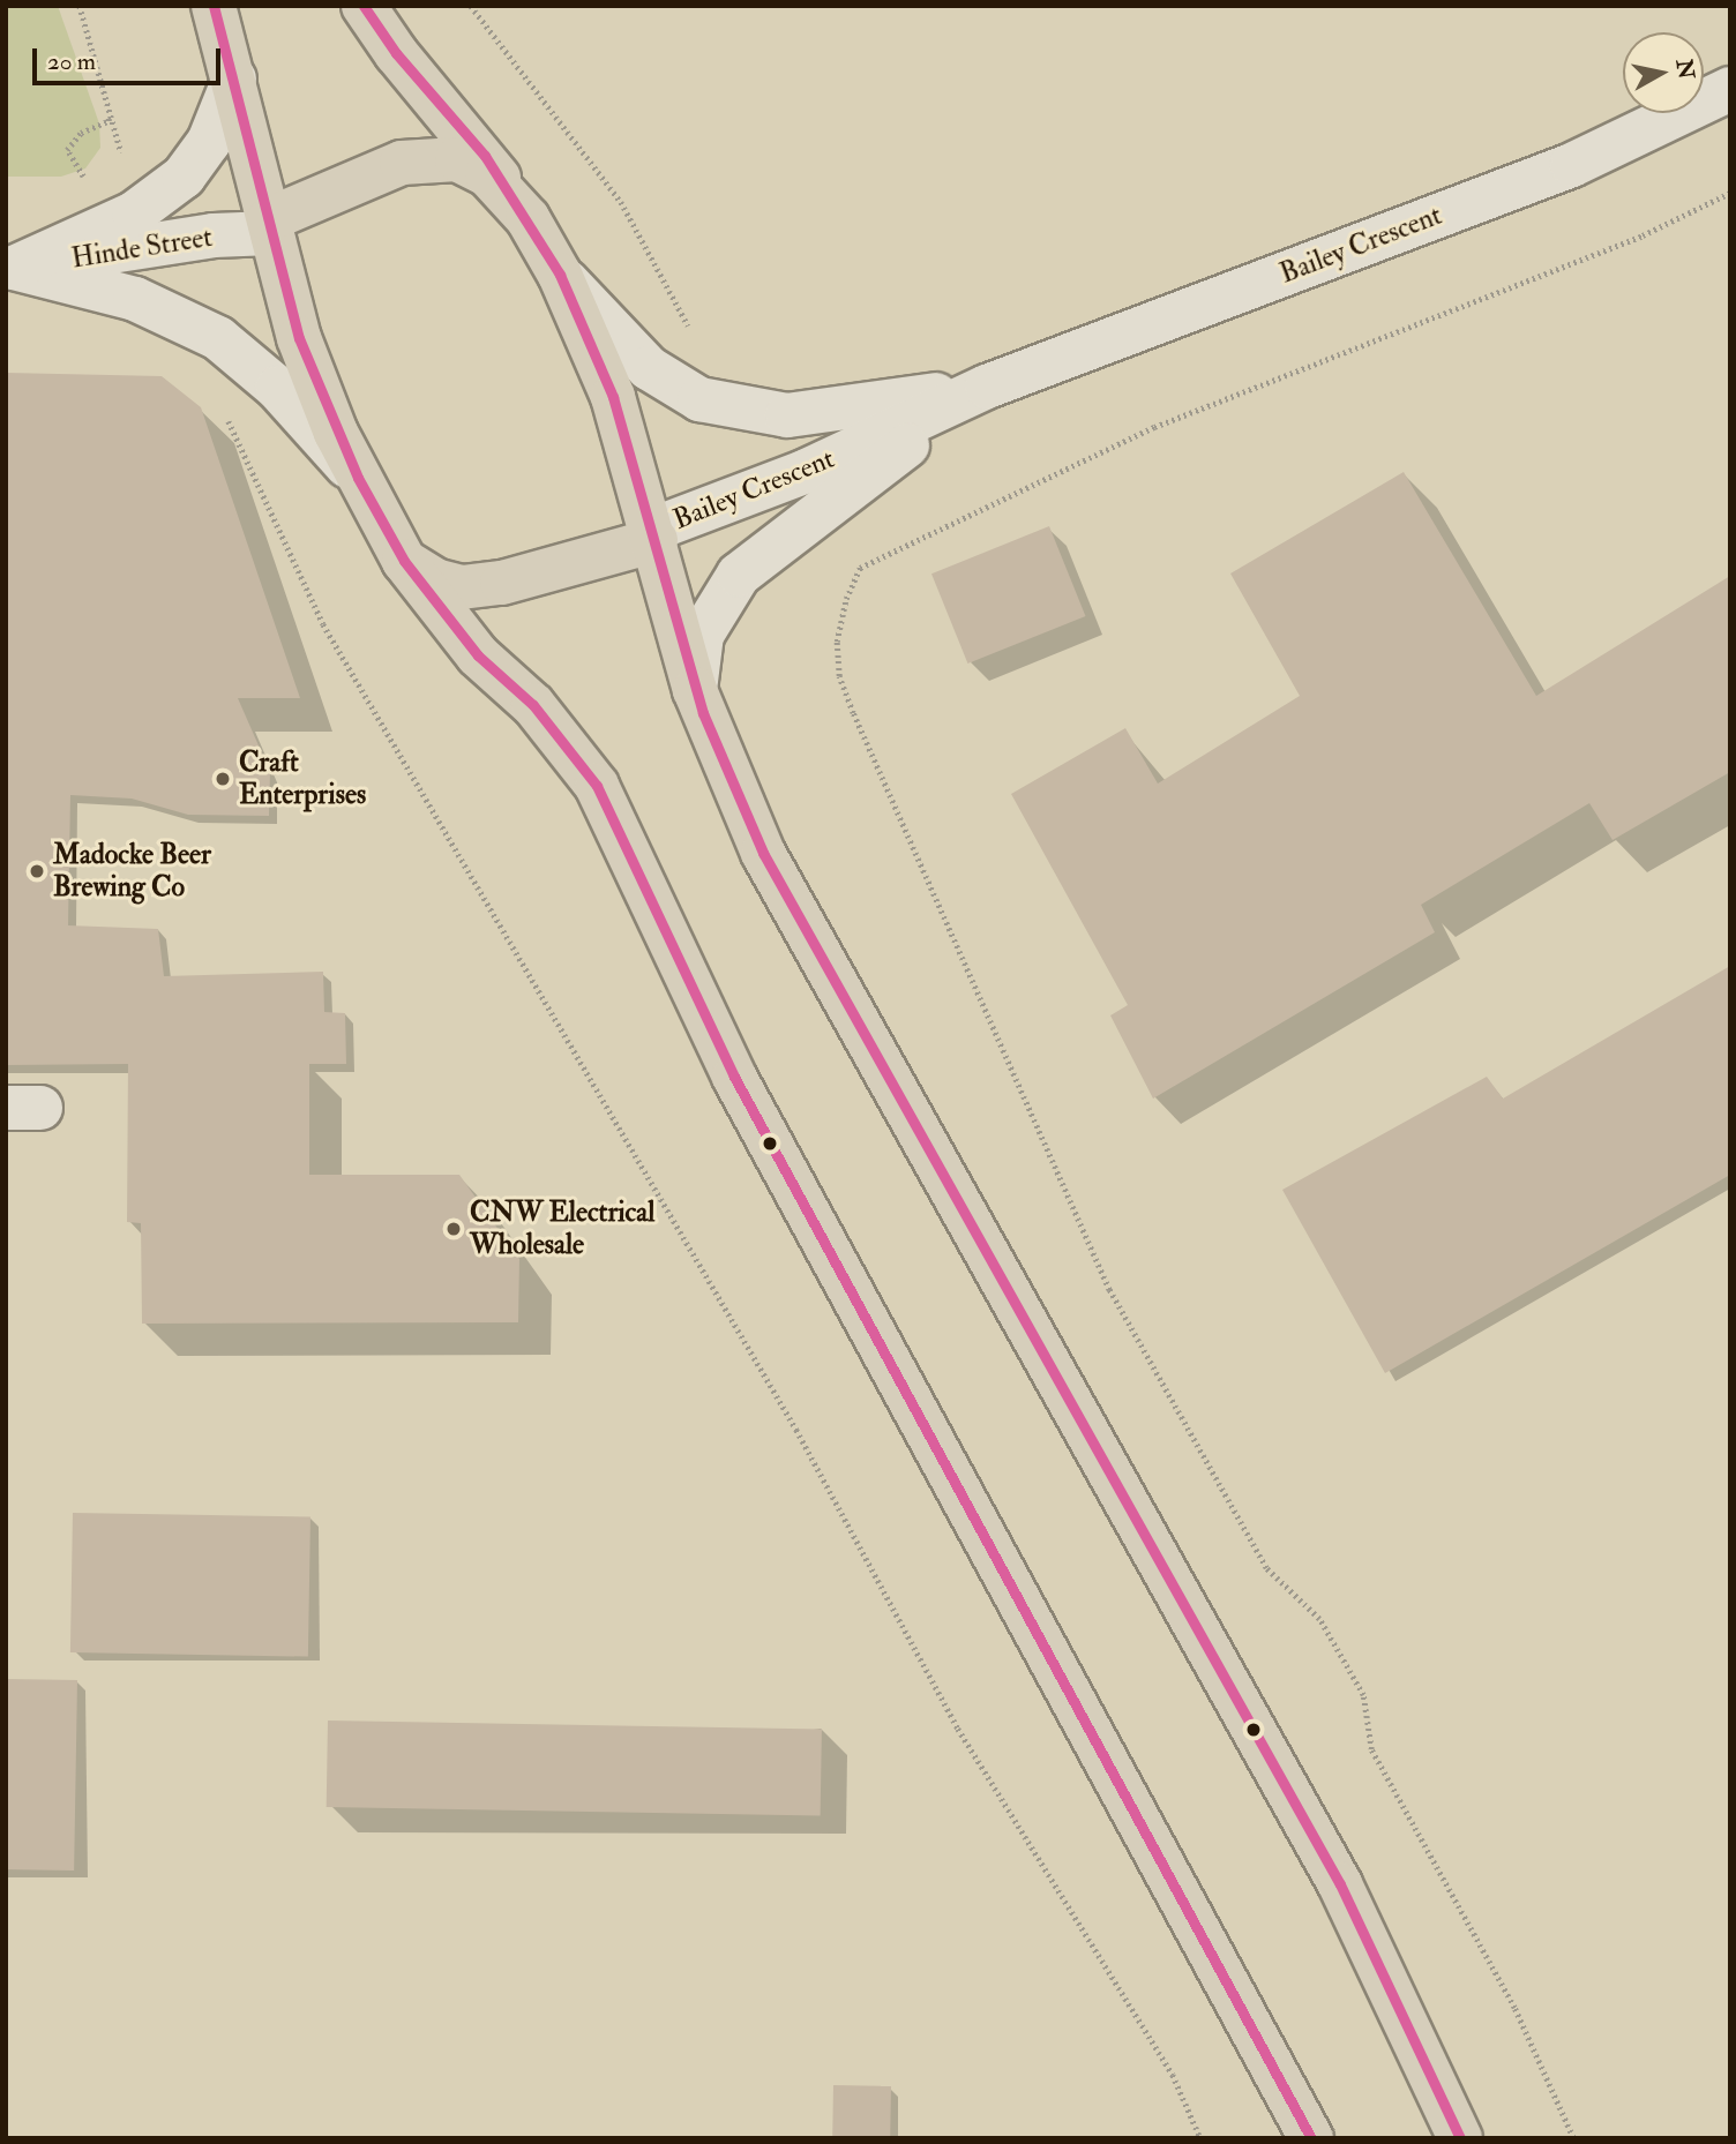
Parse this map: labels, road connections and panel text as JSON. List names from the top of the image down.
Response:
{
  "streets": {
    "street": ["Bailey Crescent", "Hinde Street"]
  },
  "places": ["Craft Enterprises", "Madocke Beer Brewing Co", "CNW Electrical Wholesale"],
  "scale_bar": "20 m",
  "north": "right"
}
